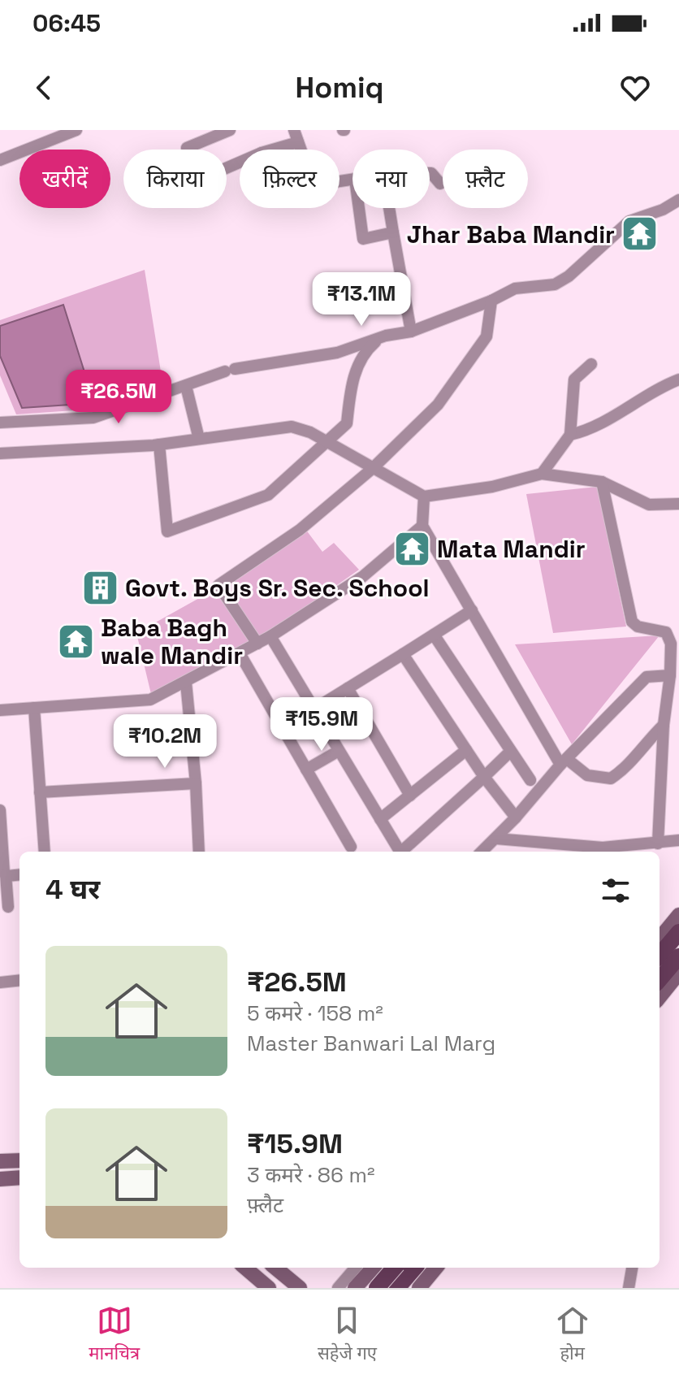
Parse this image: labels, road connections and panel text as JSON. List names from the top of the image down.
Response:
{
  "places": {
    "temple": ["Jhar Baba Mandir", "Mata Mandir", "Baba Bagh wale Mandir"],
    "building": ["Govt. Boys Sr. Sec. School"]
  },
  "page": {
    "status": "06:45",
    "header": "Homiq",
    "chip": [
      "खरीदें",
      "किराया",
      "फ़िल्टर",
      "नया",
      "फ़्लैट"
    ],
    "price": [
      "₹13.1M",
      "₹26.5M",
      "₹15.9M",
      "₹10.2M"
    ],
    "heading": "4 घर",
    "list": [
      {
        "name": "₹26.5M",
        "note": "5 कमरे · 158 m² · Master Banwari Lal Marg"
      },
      {
        "name": "₹15.9M",
        "note": "3 कमरे · 86 m² · फ़्लैट"
      }
    ],
    "tabs": ["मानचित्र", "सहेजे गए", "होम"]
  }
}
